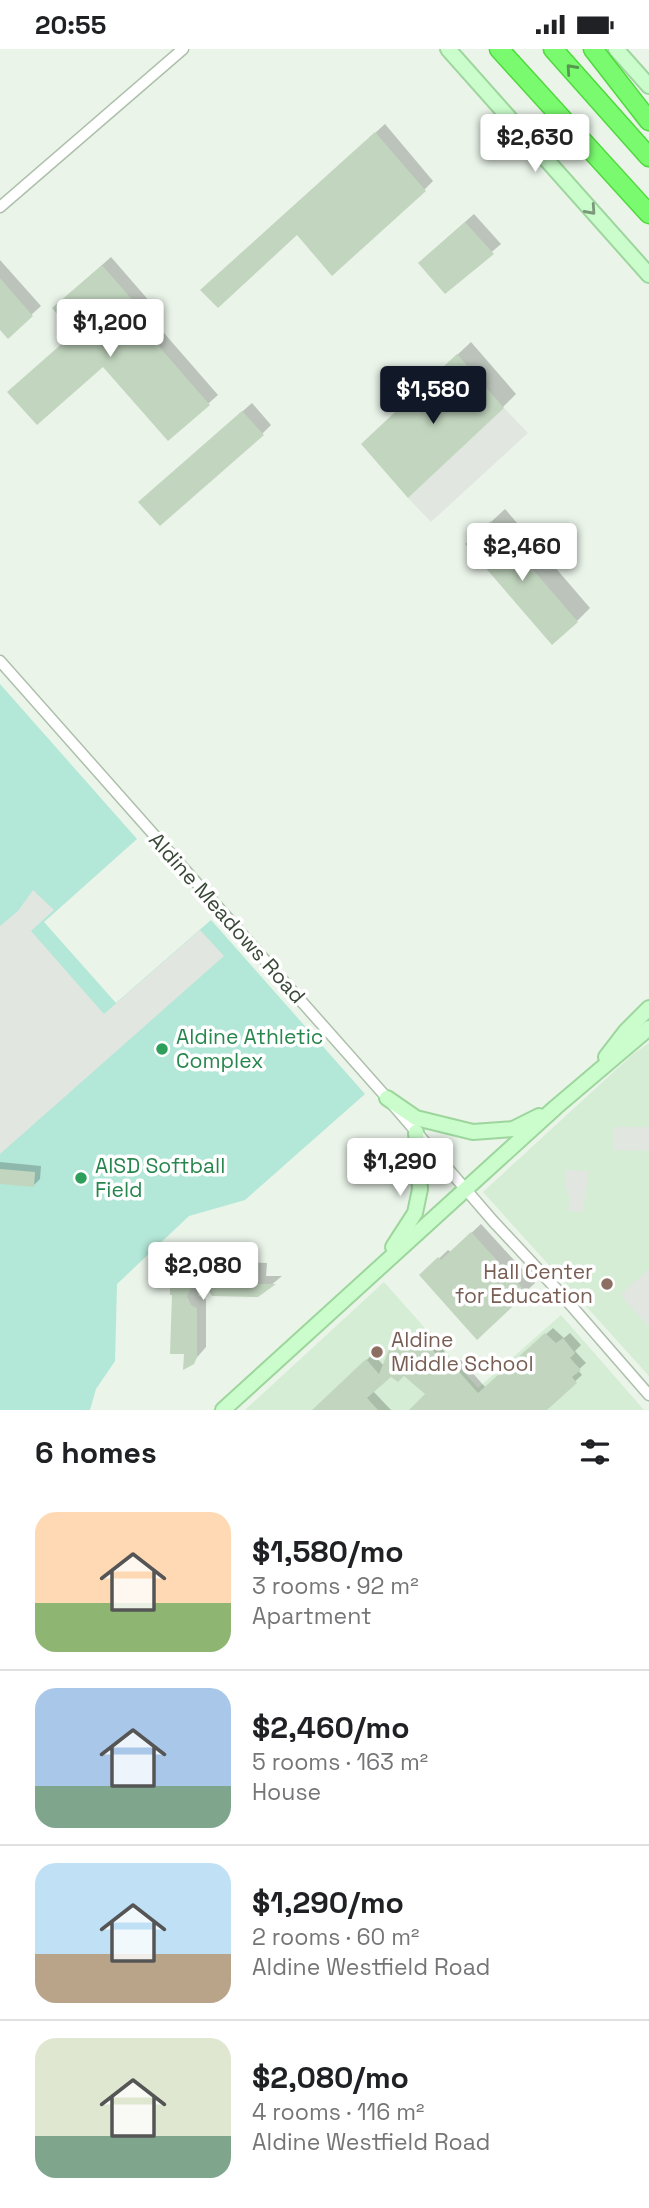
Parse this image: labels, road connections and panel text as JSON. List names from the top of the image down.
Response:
{
  "streets": {
    "street": ["Aldine Meadows Road"]
  },
  "places": [
    "Aldine Athletic Complex",
    "AISD Softball Field",
    "Hall Center for Education",
    "Aldine Middle School"
  ],
  "page": {
    "status": "20:55",
    "price": [
      "$2,630",
      "$1,200",
      "$1,580",
      "$2,460",
      "$1,290",
      "$2,080"
    ],
    "heading": "6 homes",
    "list": [
      {
        "name": "$1,580/mo",
        "note": "3 rooms · 92 m² · Apartment"
      },
      {
        "name": "$2,460/mo",
        "note": "5 rooms · 163 m² · House"
      },
      {
        "name": "$1,290/mo",
        "note": "2 rooms · 60 m² · Aldine Westfield Road"
      },
      {
        "name": "$2,080/mo",
        "note": "4 rooms · 116 m² · Aldine Westfield Road"
      }
    ]
  }
}
